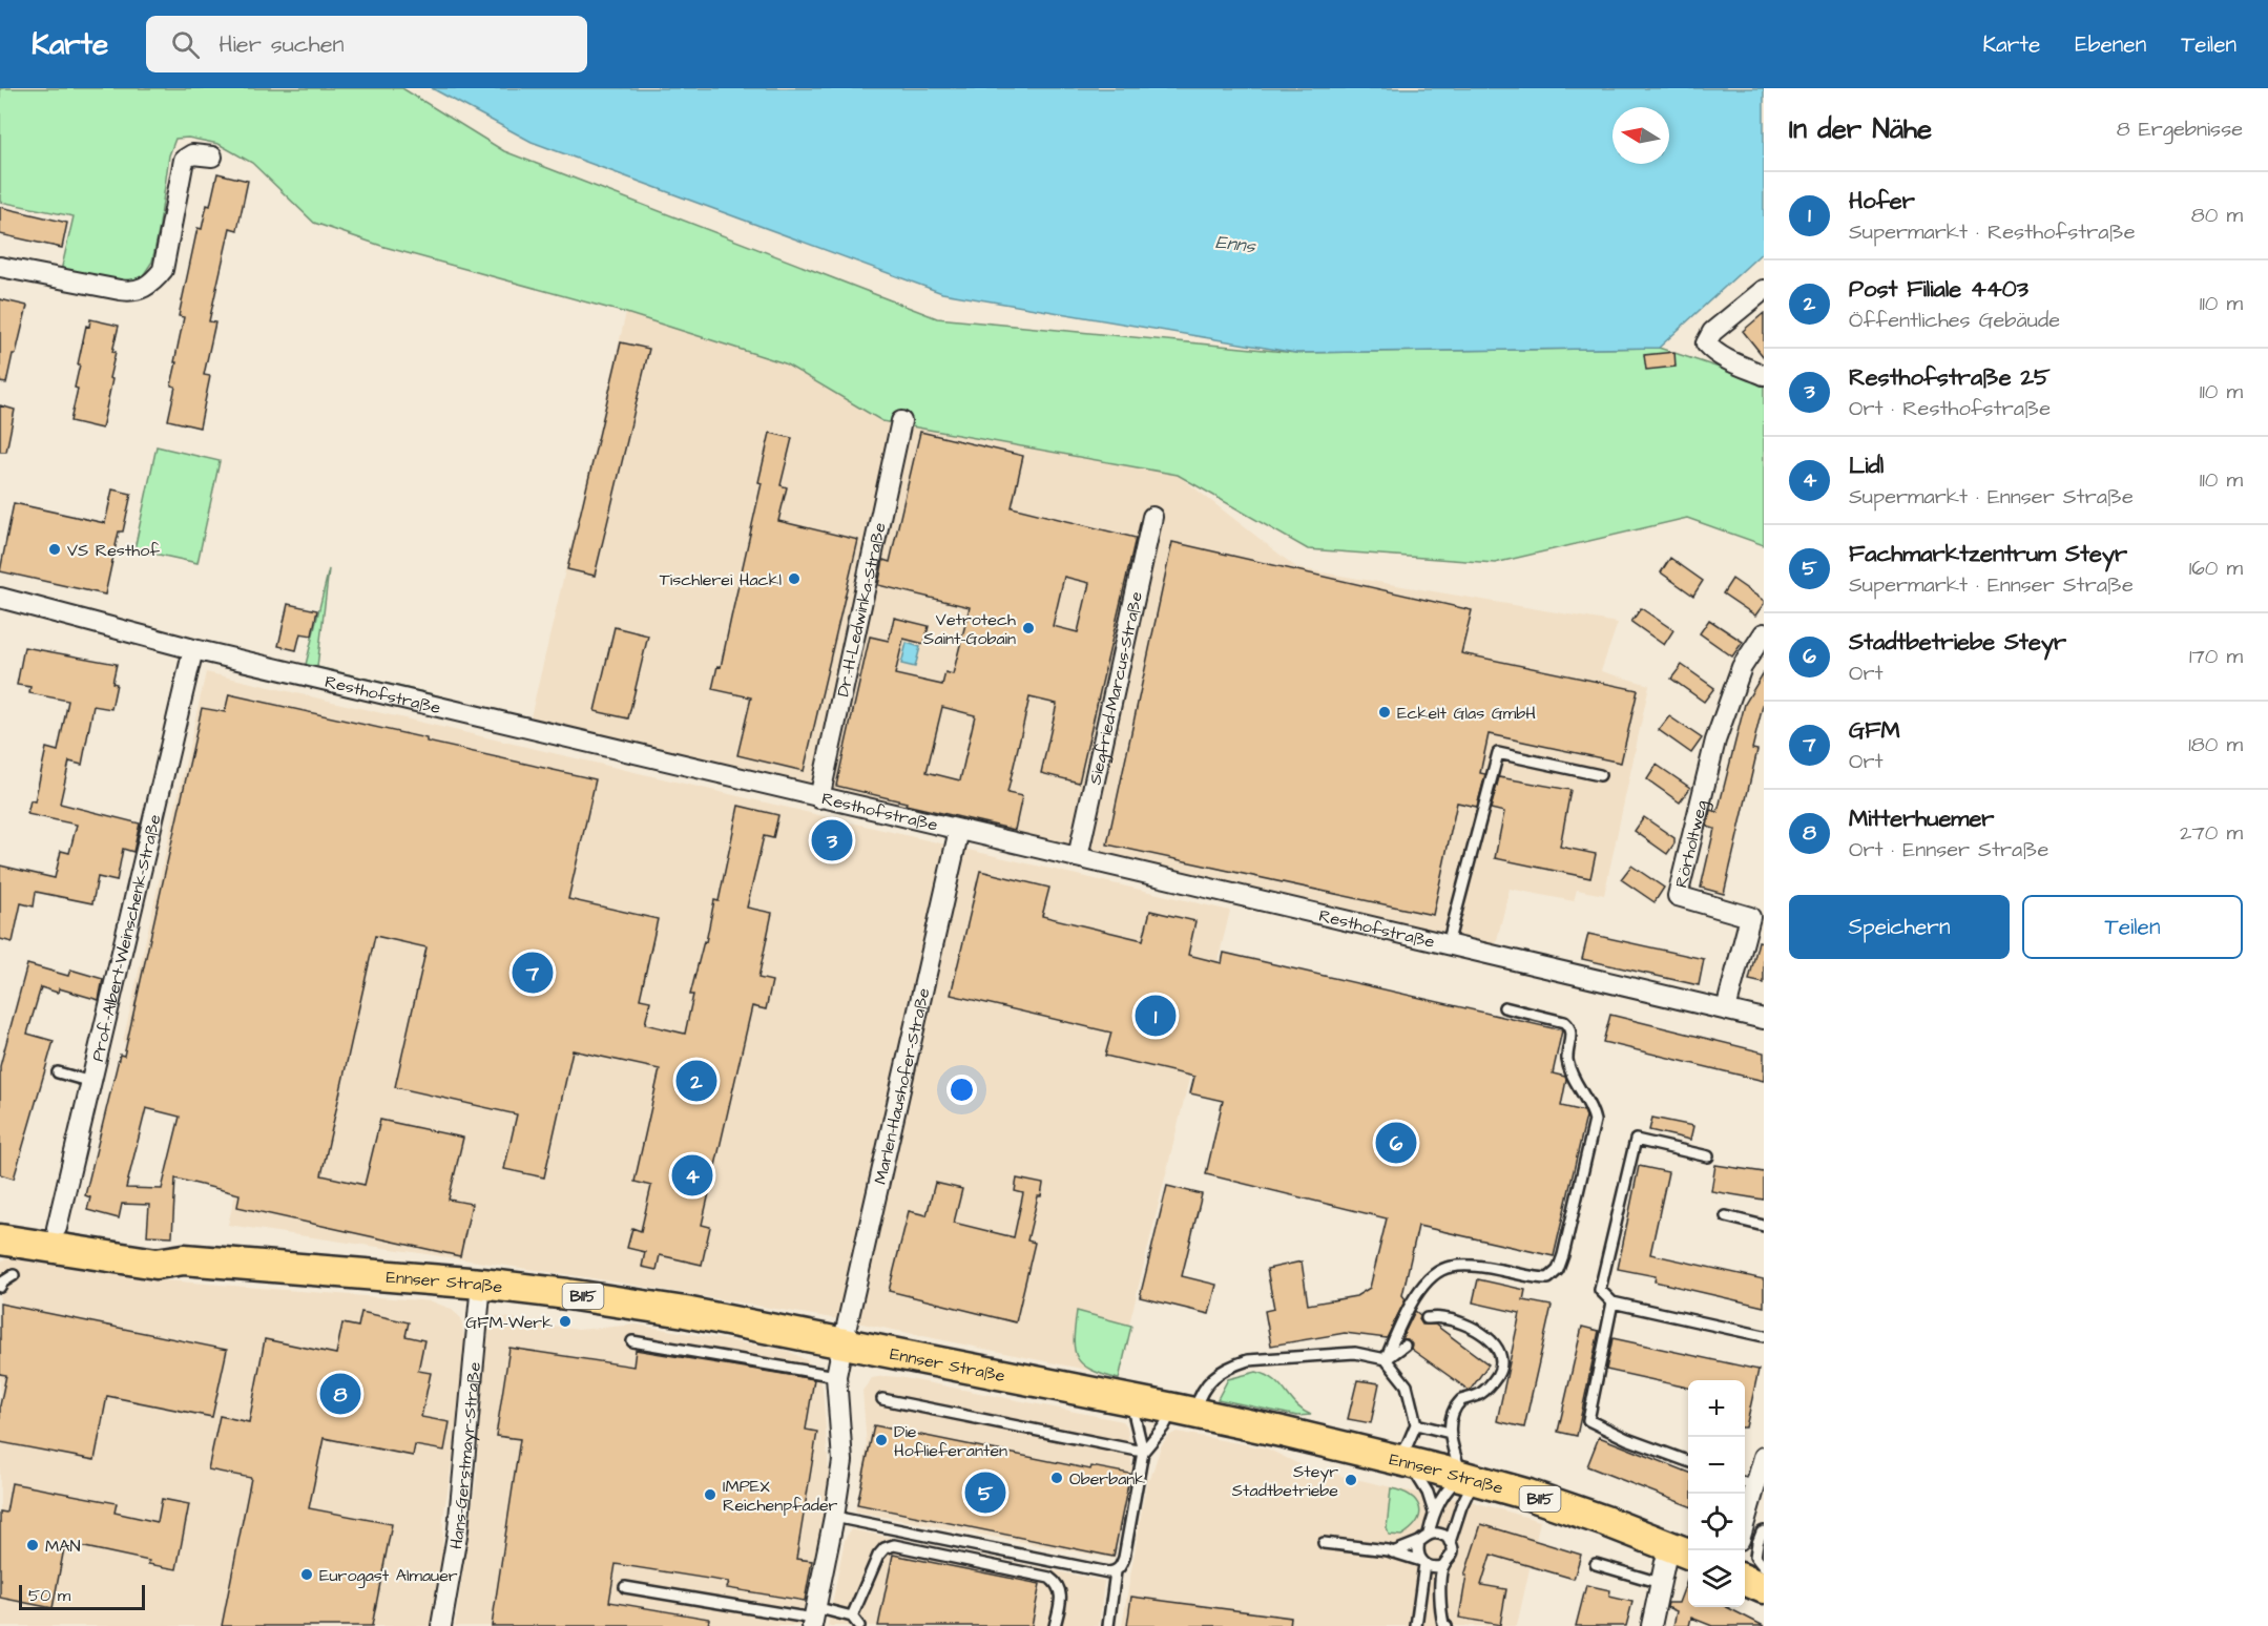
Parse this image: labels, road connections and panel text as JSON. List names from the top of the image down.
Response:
{
  "streets": {
    "main road": ["Ennser Straße", "B115"],
    "street": [
      "Dr.-H-Ledwinka-Straße",
      "Siegfried-Marcus-Straße",
      "Resthofstraße",
      "Rörholtweg",
      "Prof.-Albert-Weinschenk-Straße",
      "Marlen-Haushofer-Straße",
      "Hans-Gerstmayr-Straße"
    ]
  },
  "crossings": [
    ["Dr.-H-Ledwinka-Straße", "Resthofstraße"],
    ["Siegfried-Marcus-Straße", "Resthofstraße"],
    ["Resthofstraße", "Rörholtweg"],
    ["Resthofstraße", "Prof.-Albert-Weinschenk-Straße"],
    ["Resthofstraße", "Marlen-Haushofer-Straße"],
    ["Prof.-Albert-Weinschenk-Straße", "Ennser Straße"],
    ["Marlen-Haushofer-Straße", "Ennser Straße"],
    ["Ennser Straße", "Hans-Gerstmayr-Straße"]
  ],
  "water": ["Enns"],
  "places": [
    "VS Resthof",
    "Tischlerei Hackl",
    "Vetrotech Saint-Gobain",
    "Eckelt Glas GmbH",
    "GFM-Werk",
    "Die Hoflieferanten",
    "Oberbank",
    "Steyr Stadtbetriebe",
    "IMPEX Reichenpfader",
    "MAN",
    "Eurogast Almauer"
  ],
  "scale_bar": "50 m",
  "north": "left",
  "page": {
    "header": "Karte",
    "search": "Hier suchen",
    "nav": ["Karte", "Ebenen", "Teilen"],
    "heading": ["In der Nähe", "8 Ergebnisse"],
    "list": [
      {
        "mark": "1",
        "name": "Hofer",
        "note": "Supermarkt · Resthofstraße",
        "value": "80 m"
      },
      {
        "mark": "2",
        "name": "Post Filiale 4403",
        "note": "Öffentliches Gebäude",
        "value": "110 m"
      },
      {
        "mark": "3",
        "name": "Resthofstraße 25",
        "note": "Ort · Resthofstraße",
        "value": "110 m"
      },
      {
        "mark": "4",
        "name": "Lidl",
        "note": "Supermarkt · Ennser Straße",
        "value": "110 m"
      },
      {
        "mark": "5",
        "name": "Fachmarktzentrum Steyr",
        "note": "Supermarkt · Ennser Straße",
        "value": "160 m"
      },
      {
        "mark": "6",
        "name": "Stadtbetriebe Steyr",
        "note": "Ort",
        "value": "170 m"
      },
      {
        "mark": "7",
        "name": "GFM",
        "note": "Ort",
        "value": "180 m"
      },
      {
        "mark": "8",
        "name": "Mitterhuemer",
        "note": "Ort · Ennser Straße",
        "value": "270 m"
      }
    ],
    "pins": [
      "3",
      "7",
      "1",
      "2",
      "6",
      "4",
      "8",
      "5"
    ],
    "buttons": ["Speichern", "Teilen"],
    "map_buttons": ["+", "−"],
    "scale": "50 m"
  }
}
